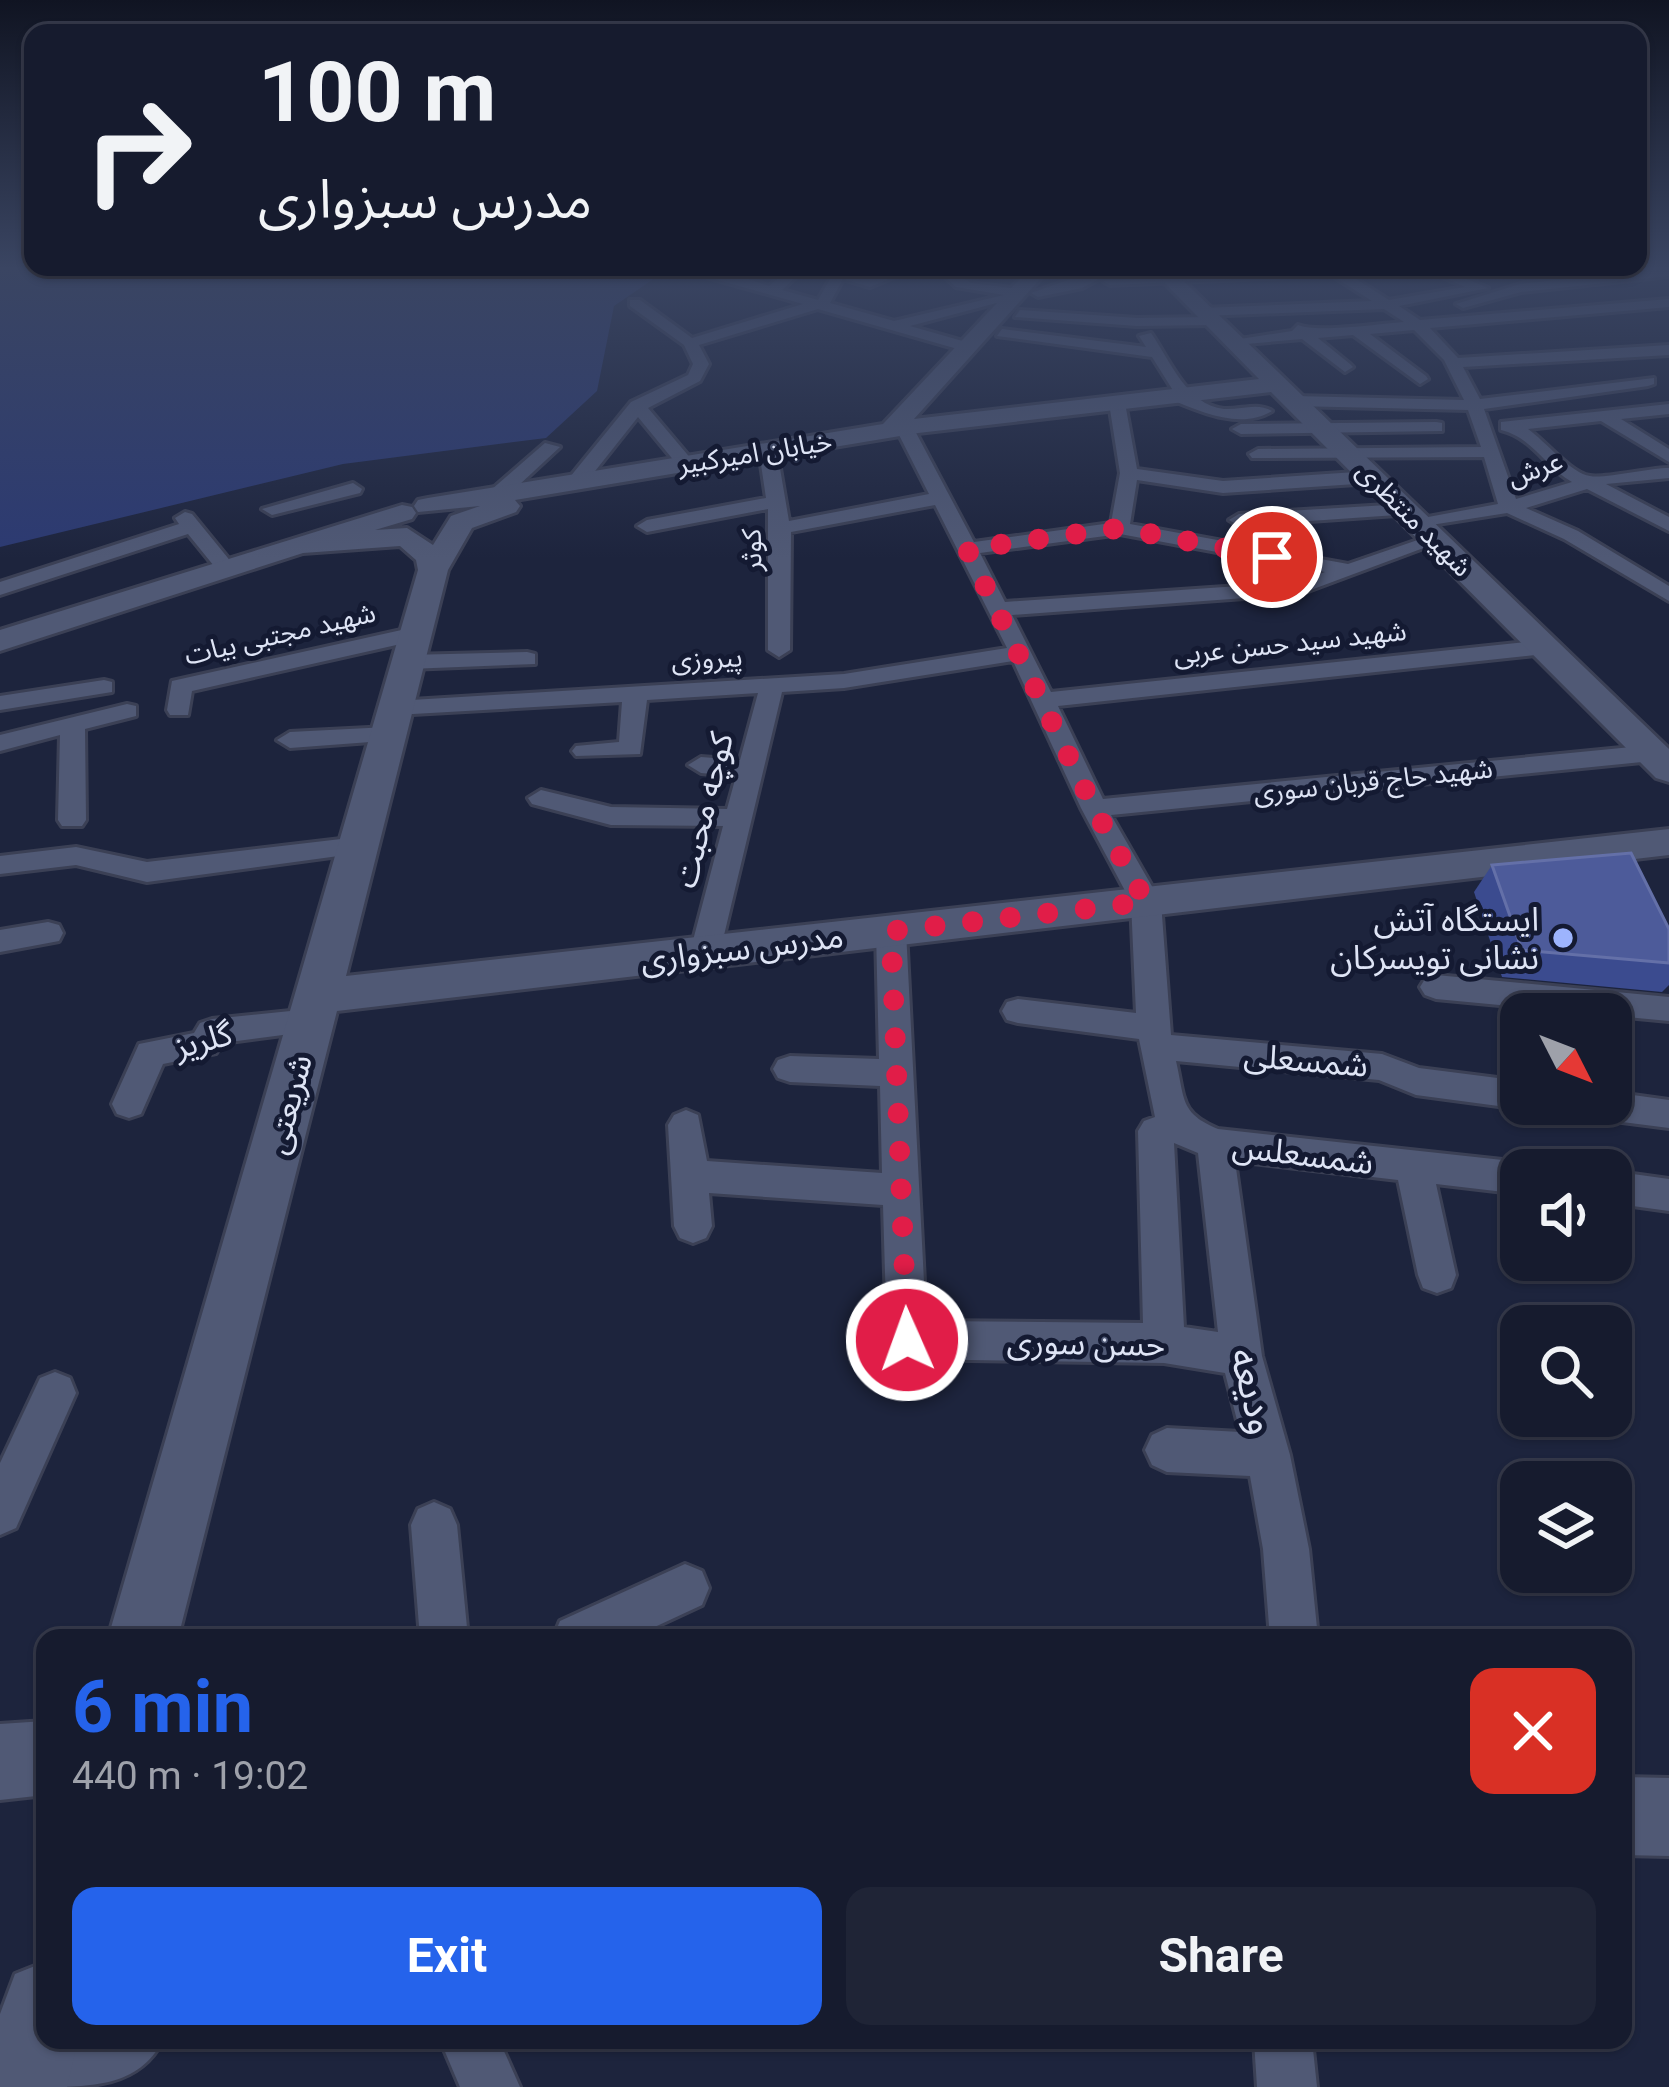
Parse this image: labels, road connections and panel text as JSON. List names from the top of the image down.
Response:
{
  "streets": {
    "main road": [
      "خیابان امیرکبیر",
      "شهید منتظری",
      "مدرس سبزواری",
      "شریعتی"
    ],
    "street": [
      "عرش",
      "کوثر",
      "شهید مجتبی بیات",
      "شهید سید حسن عربی",
      "پیروزی",
      "شهید حاج قربان سوری",
      "کوچه محبت",
      "گلریز",
      "شمسعلی",
      "شمسعلس",
      "حسن سوری",
      "ودیعه"
    ]
  },
  "crossings": [
    ["خیابان امیرکبیر", "شهید منتظری"],
    ["خیابان امیرکبیر", "کوثر"],
    ["عرش", "شهید منتظری"],
    ["شهید منتظری", "شهید سید حسن عربی"],
    ["شهید منتظری", "شهید حاج قربان سوری"],
    ["شهید مجتبی بیات", "پیروزی"],
    ["شهید مجتبی بیات", "شریعتی"],
    ["پیروزی", "کوچه محبت"],
    ["پیروزی", "شریعتی"],
    ["کوچه محبت", "مدرس سبزواری"],
    ["مدرس سبزواری", "گلریز"],
    ["مدرس سبزواری", "شریعتی"],
    ["مدرس سبزواری", "حسن سوری"],
    ["مدرس سبزواری", "ودیعه"],
    ["گلریز", "شریعتی"],
    ["شمسعلی", "ودیعه"],
    ["شمسعلس", "ودیعه"],
    ["حسن سوری", "ودیعه"]
  ],
  "places": ["ایستگاه آتش نشانی تویسرکان"],
  "north": "bottom right",
  "page": {
    "turn": ["100 m", "مدرس سبزواری"],
    "heading": ["6 min", "440 m · 19:02"],
    "buttons": ["Exit", "Share"]
  }
}
